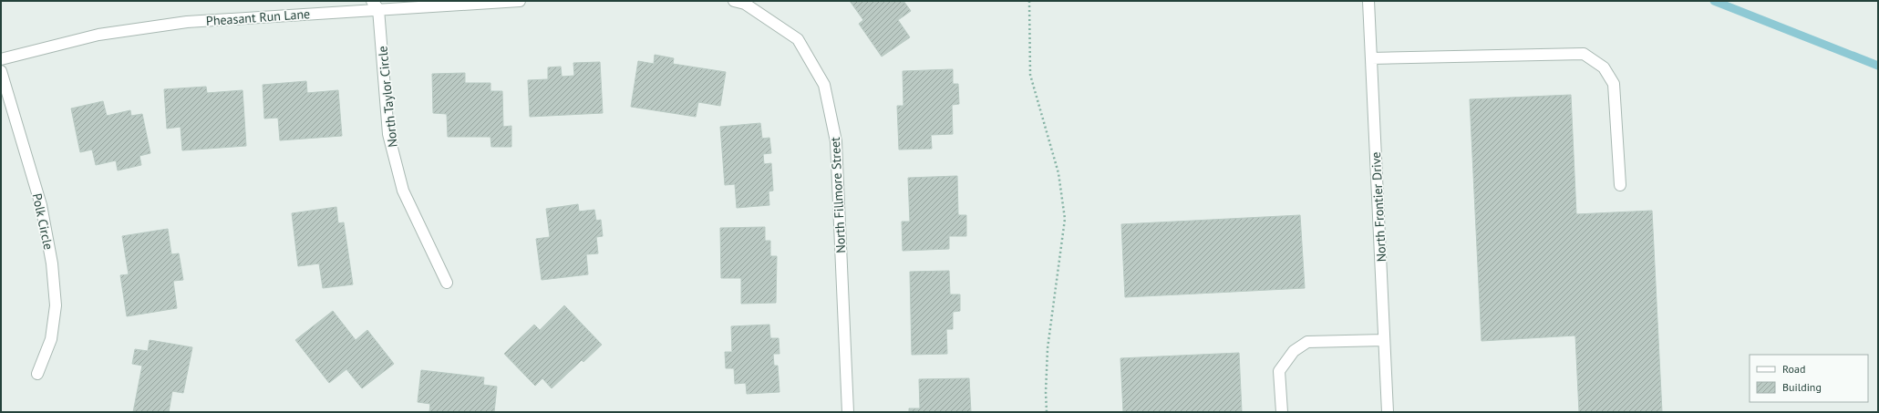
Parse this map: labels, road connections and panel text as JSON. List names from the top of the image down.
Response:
{
  "streets": {
    "street": [
      "Pheasant Run Lane",
      "North Taylor Circle",
      "North Fillmore Street",
      "North Frontier Drive",
      "Polk Circle"
    ]
  },
  "crossings": [
    ["Pheasant Run Lane", "North Taylor Circle"]
  ],
  "legend": ["Road", "Building"]
}
